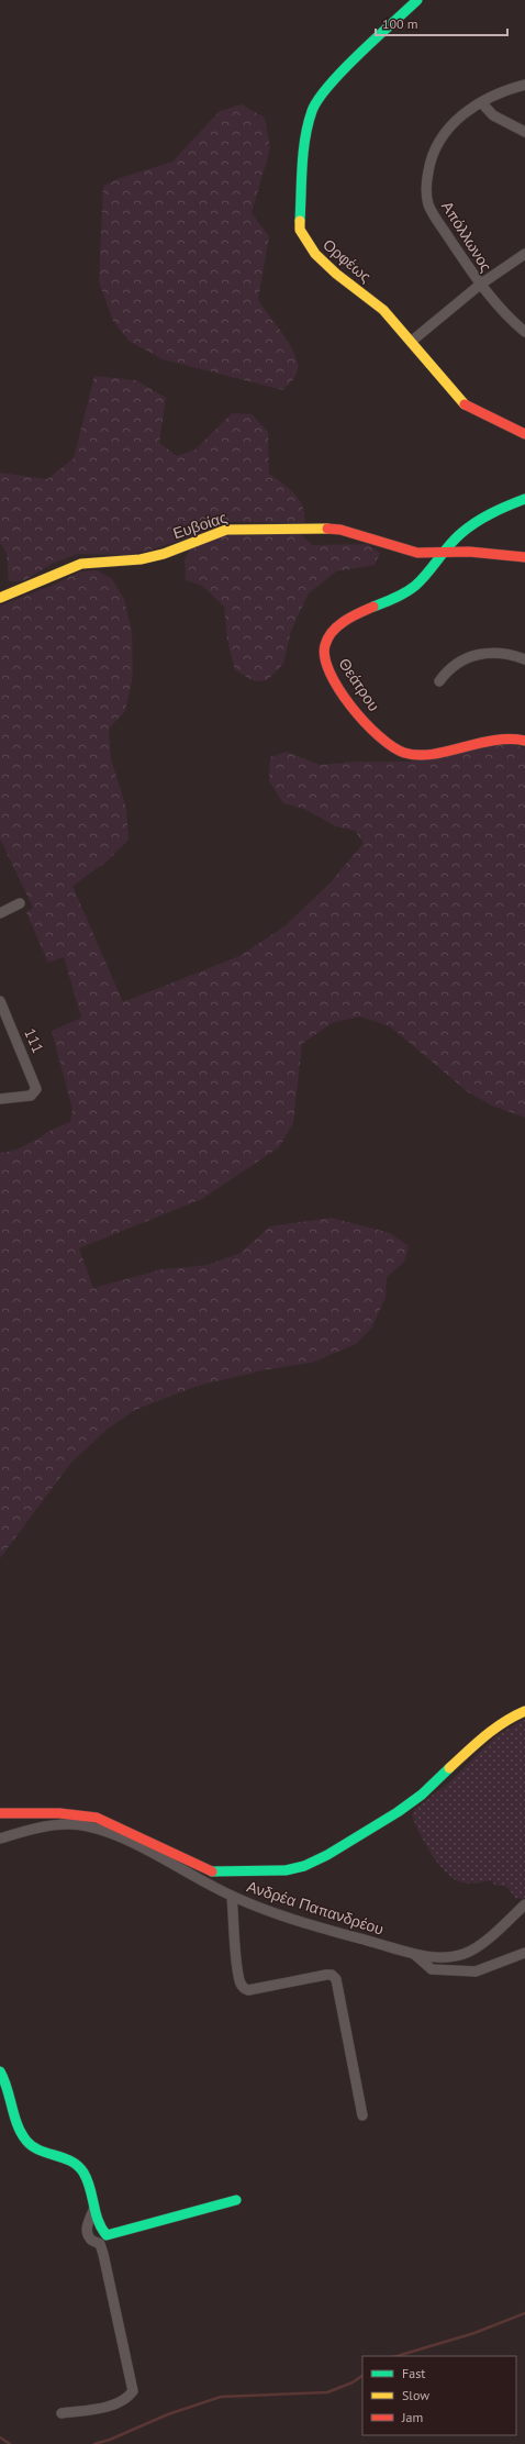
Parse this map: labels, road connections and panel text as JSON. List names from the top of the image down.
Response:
{
  "streets": {
    "street": [
      "Απόλλωνος",
      "Ορφέως",
      "Ευβοίας",
      "Θεάτρου",
      "111",
      "Ανδρέα Παπανδρέου"
    ]
  },
  "crossings": [
    ["Ευβοίας", "Θεάτρου"]
  ],
  "legend": ["Fast", "Slow", "Jam"],
  "scale_bar": "100 m"
}
